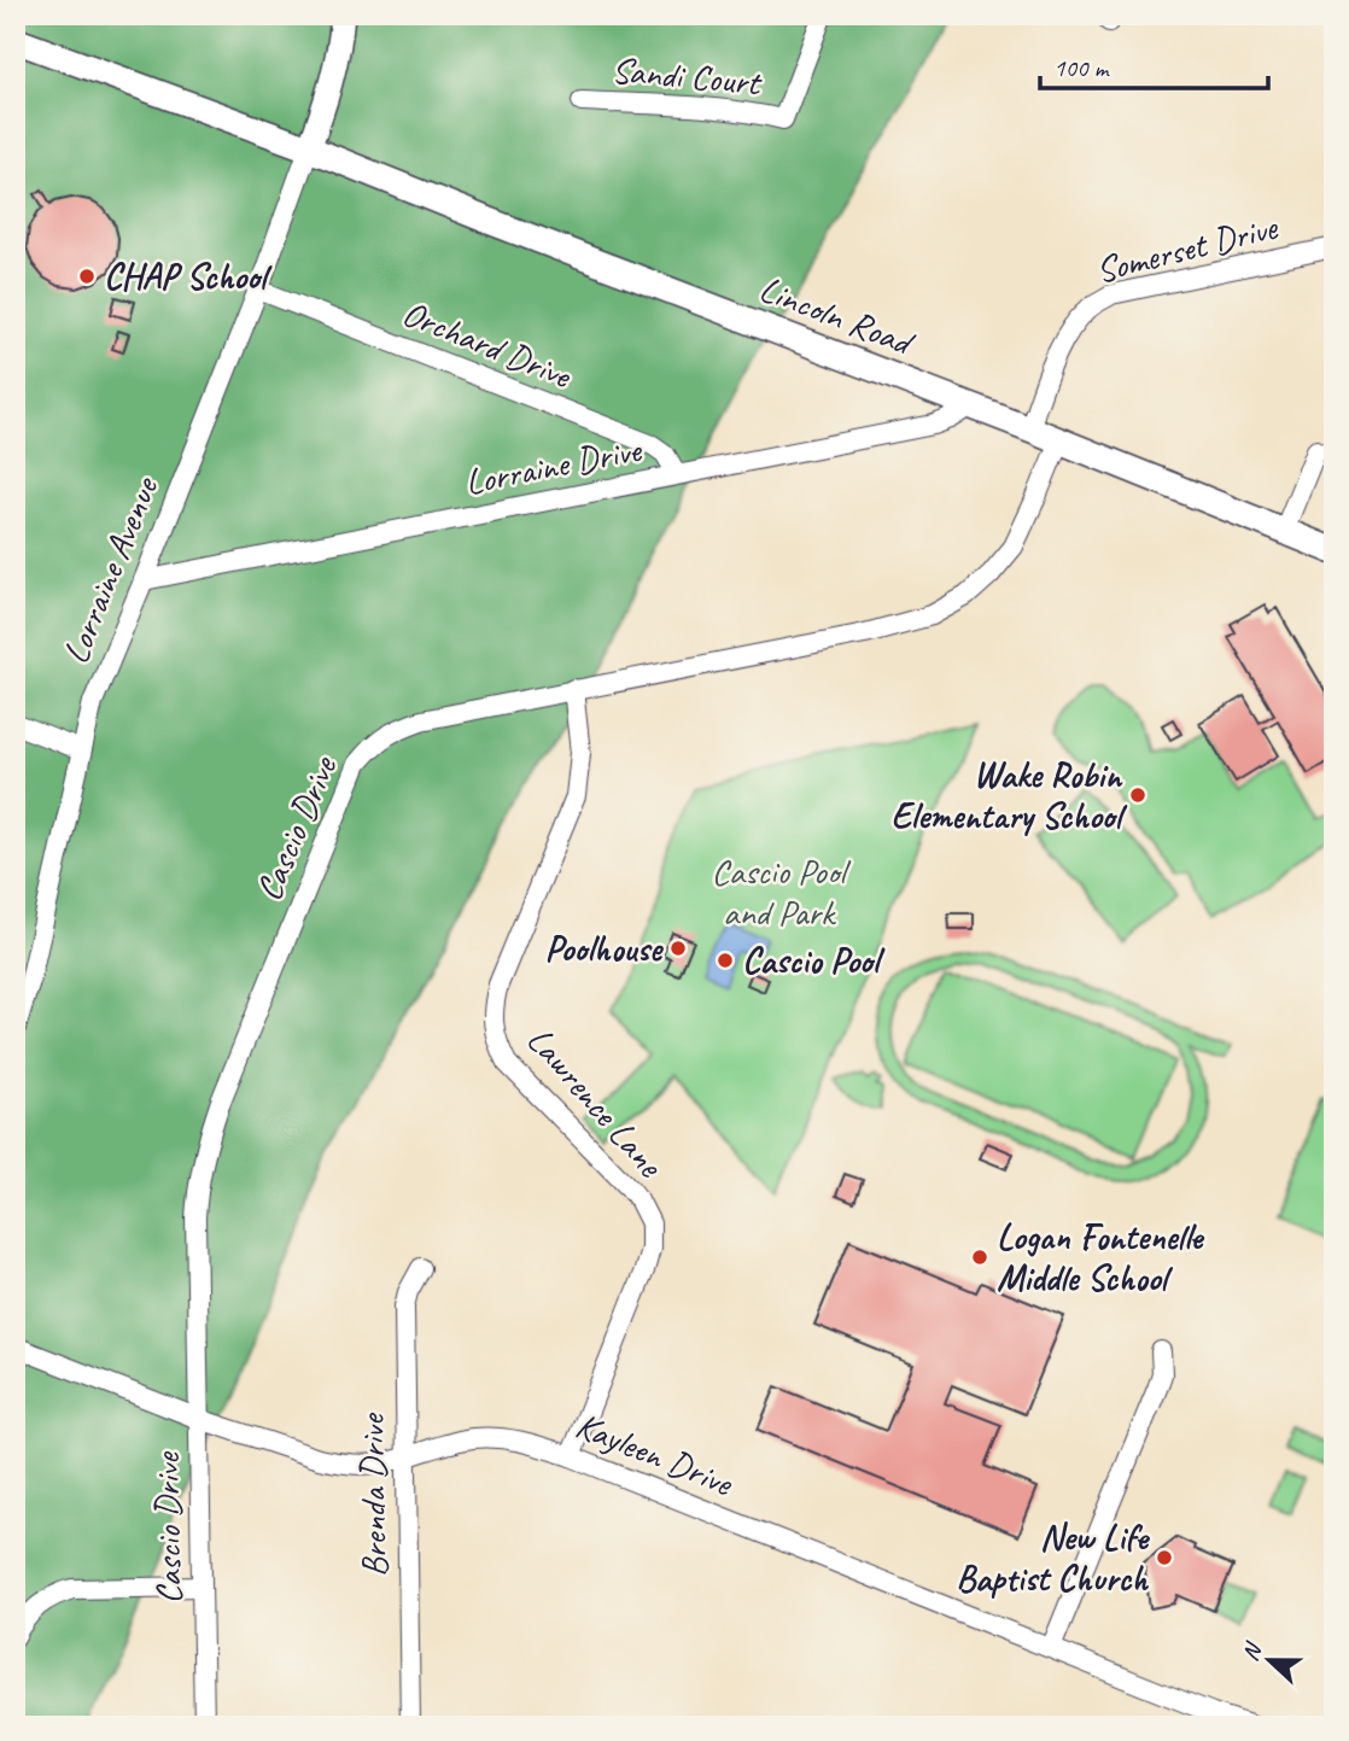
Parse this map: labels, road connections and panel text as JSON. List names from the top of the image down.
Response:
{
  "streets": {
    "main road": ["Lincoln Road"],
    "street": [
      "Sandi Court",
      "Somerset Drive",
      "Orchard Drive",
      "Lorraine Drive",
      "Lorraine Avenue",
      "Cascio Drive",
      "Lawrence Lane",
      "Kayleen Drive",
      "Brenda Drive"
    ]
  },
  "crossings": [
    ["Somerset Drive", "Lincoln Road"],
    ["Lincoln Road", "Lorraine Drive"],
    ["Lincoln Road", "Lorraine Avenue"],
    ["Lincoln Road", "Cascio Drive"],
    ["Orchard Drive", "Lorraine Drive"],
    ["Orchard Drive", "Lorraine Avenue"],
    ["Lorraine Drive", "Lorraine Avenue"],
    ["Cascio Drive", "Lawrence Lane"],
    ["Cascio Drive", "Kayleen Drive"],
    ["Lawrence Lane", "Kayleen Drive"],
    ["Kayleen Drive", "Brenda Drive"]
  ],
  "parks": ["Cascio Pool and Park"],
  "places": [
    "CHAP School",
    "Wake Robin Elementary School",
    "Poolhouse",
    "Cascio Pool",
    "Logan Fontenelle Middle School",
    "New Life Baptist Church"
  ],
  "scale_bar": "100 m",
  "north": "left"
}
